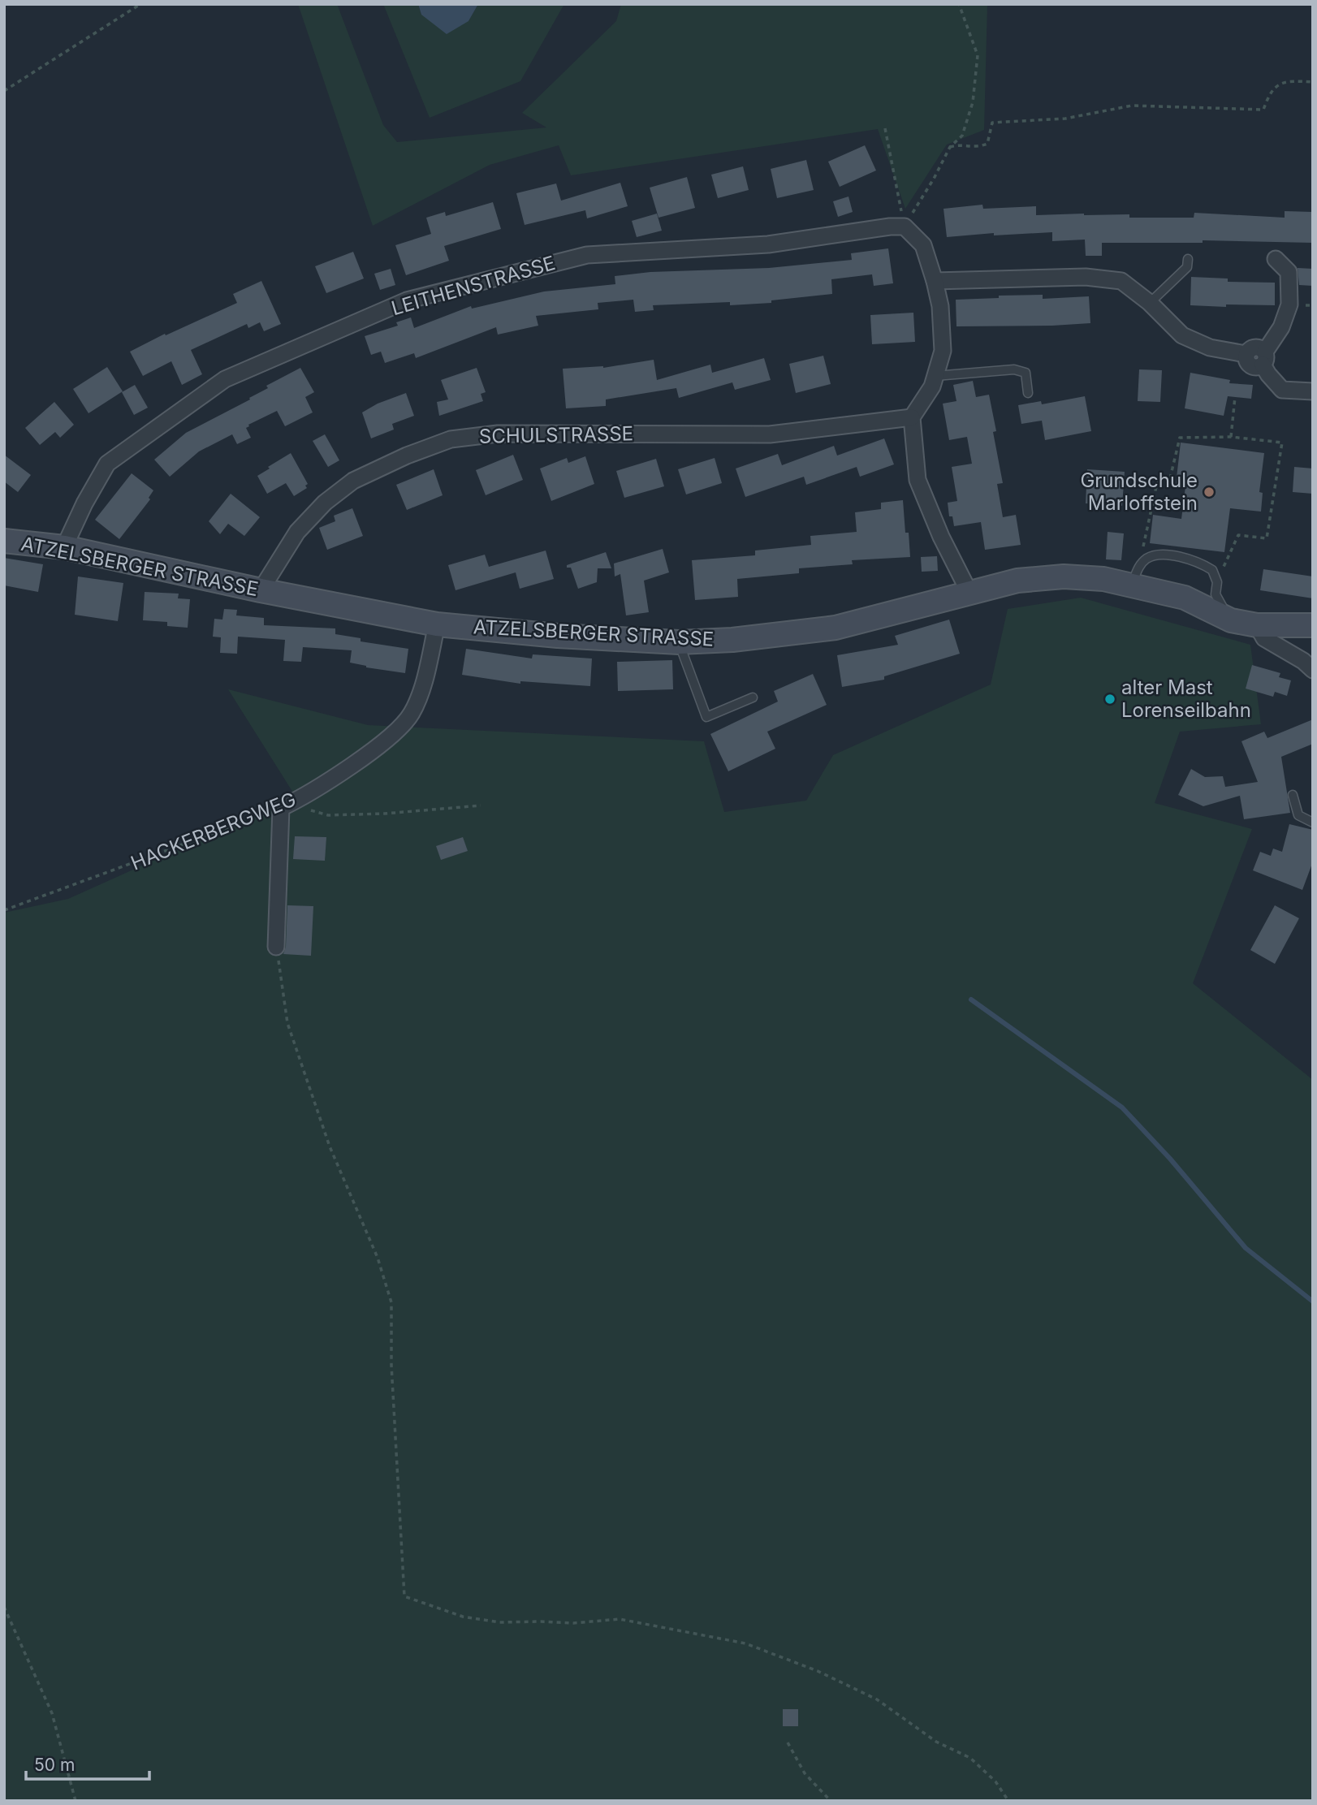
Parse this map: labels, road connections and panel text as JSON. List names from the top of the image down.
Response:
{
  "streets": {
    "street": [
      "LEITHENSTRASSE",
      "SCHULSTRASSE",
      "ATZELSBERGER STRASSE",
      "HACKERBERGWEG"
    ]
  },
  "crossings": [
    ["LEITHENSTRASSE", "ATZELSBERGER STRASSE"],
    ["SCHULSTRASSE", "ATZELSBERGER STRASSE"],
    ["ATZELSBERGER STRASSE", "HACKERBERGWEG"]
  ],
  "places": ["Grundschule Marloffstein", "alter Mast Lorenseilbahn"],
  "scale_bar": "50 m"
}
